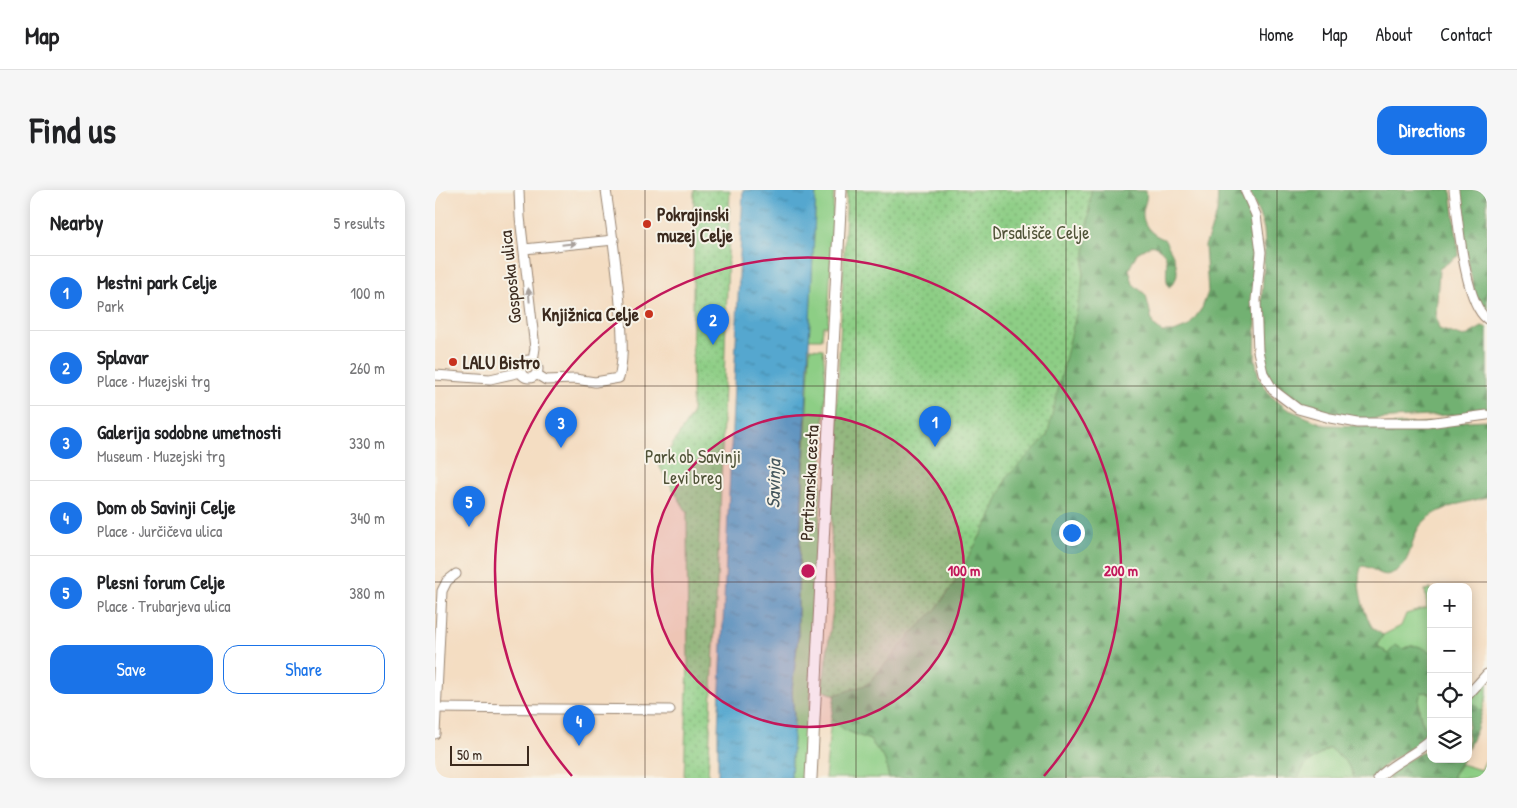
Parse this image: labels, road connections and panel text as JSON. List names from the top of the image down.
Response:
{
  "streets": {
    "street": ["Gosposka ulica", "Partizanska cesta"]
  },
  "one_way": ["Gosposka ulica"],
  "water": ["Savinja"],
  "parks": ["Drsališče Celje", "Park ob Savinji Levi breg"],
  "places": ["Pokrajinski muzej Celje", "Knjižnica Celje", "LALU Bistro"],
  "scale_bar": "50 m",
  "page": {
    "header": "Map",
    "nav": [
      "Home",
      "Map",
      "About",
      "Contact"
    ],
    "buttons": [
      "Directions",
      ["Save", "Share"]
    ],
    "title": "Find us",
    "heading": ["Nearby", "5 results"],
    "list": [
      {
        "mark": "1",
        "name": "Mestni park Celje",
        "note": "Park",
        "value": "100 m"
      },
      {
        "mark": "2",
        "name": "Splavar",
        "note": "Place · Muzejski trg",
        "value": "260 m"
      },
      {
        "mark": "3",
        "name": "Galerija sodobne umetnosti",
        "note": "Museum · Muzejski trg",
        "value": "330 m"
      },
      {
        "mark": "4",
        "name": "Dom ob Savinji Celje",
        "note": "Place · Jurčičeva ulica",
        "value": "340 m"
      },
      {
        "mark": "5",
        "name": "Plesni forum Celje",
        "note": "Place · Trubarjeva ulica",
        "value": "380 m"
      }
    ],
    "pins": [
      "2",
      "1",
      "3",
      "5",
      "4"
    ],
    "map_buttons": ["+", "−"],
    "scale": "50 m"
  },
  "rings": ["100 m", "200 m"]
}
